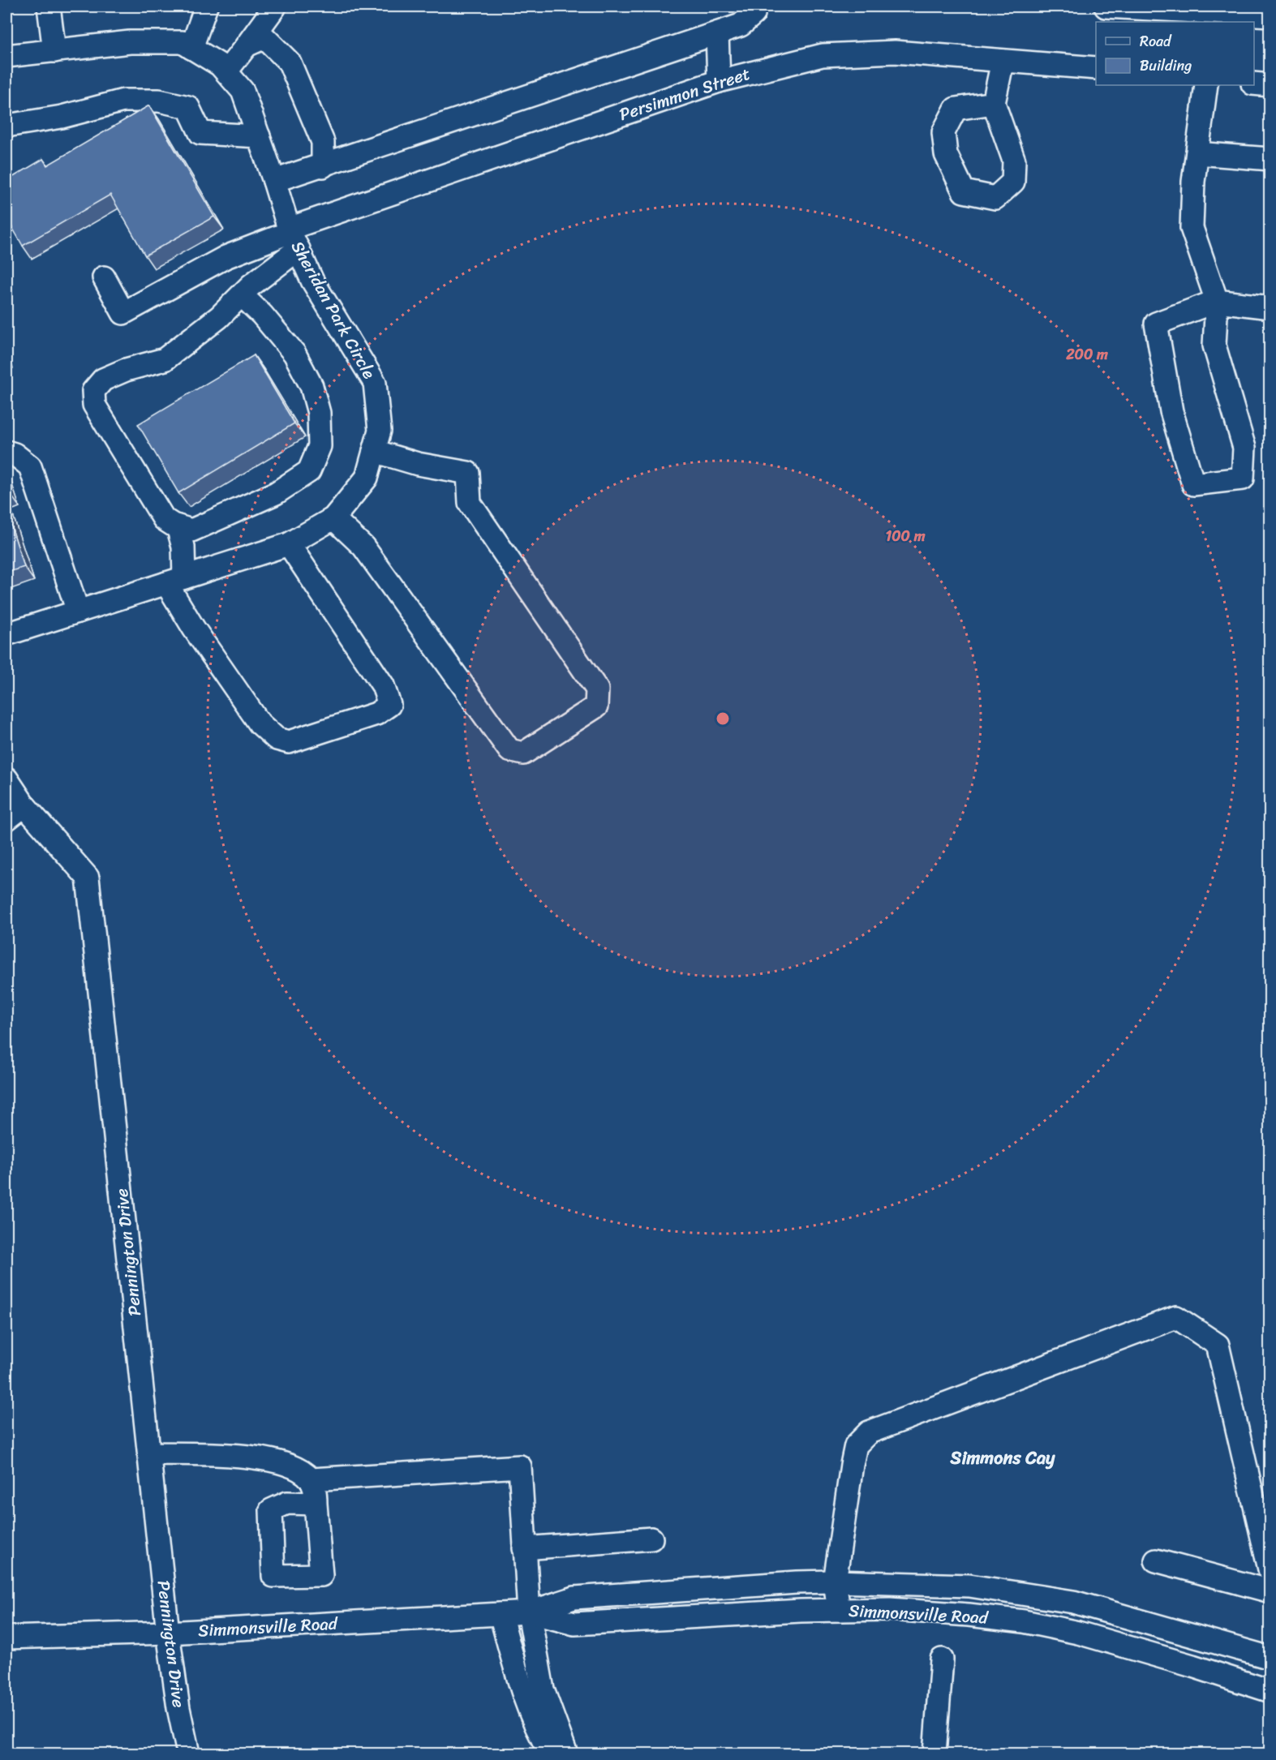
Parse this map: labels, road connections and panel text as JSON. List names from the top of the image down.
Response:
{
  "streets": {
    "street": [
      "Persimmon Street",
      "Sheridan Park Circle",
      "Pennington Drive",
      "Simmonsville Road"
    ]
  },
  "crossings": [
    ["Persimmon Street", "Sheridan Park Circle"],
    ["Pennington Drive", "Simmonsville Road"]
  ],
  "districts": ["Simmons Cay"],
  "legend": ["Road", "Building"],
  "rings": ["200 m", "100 m"]
}
